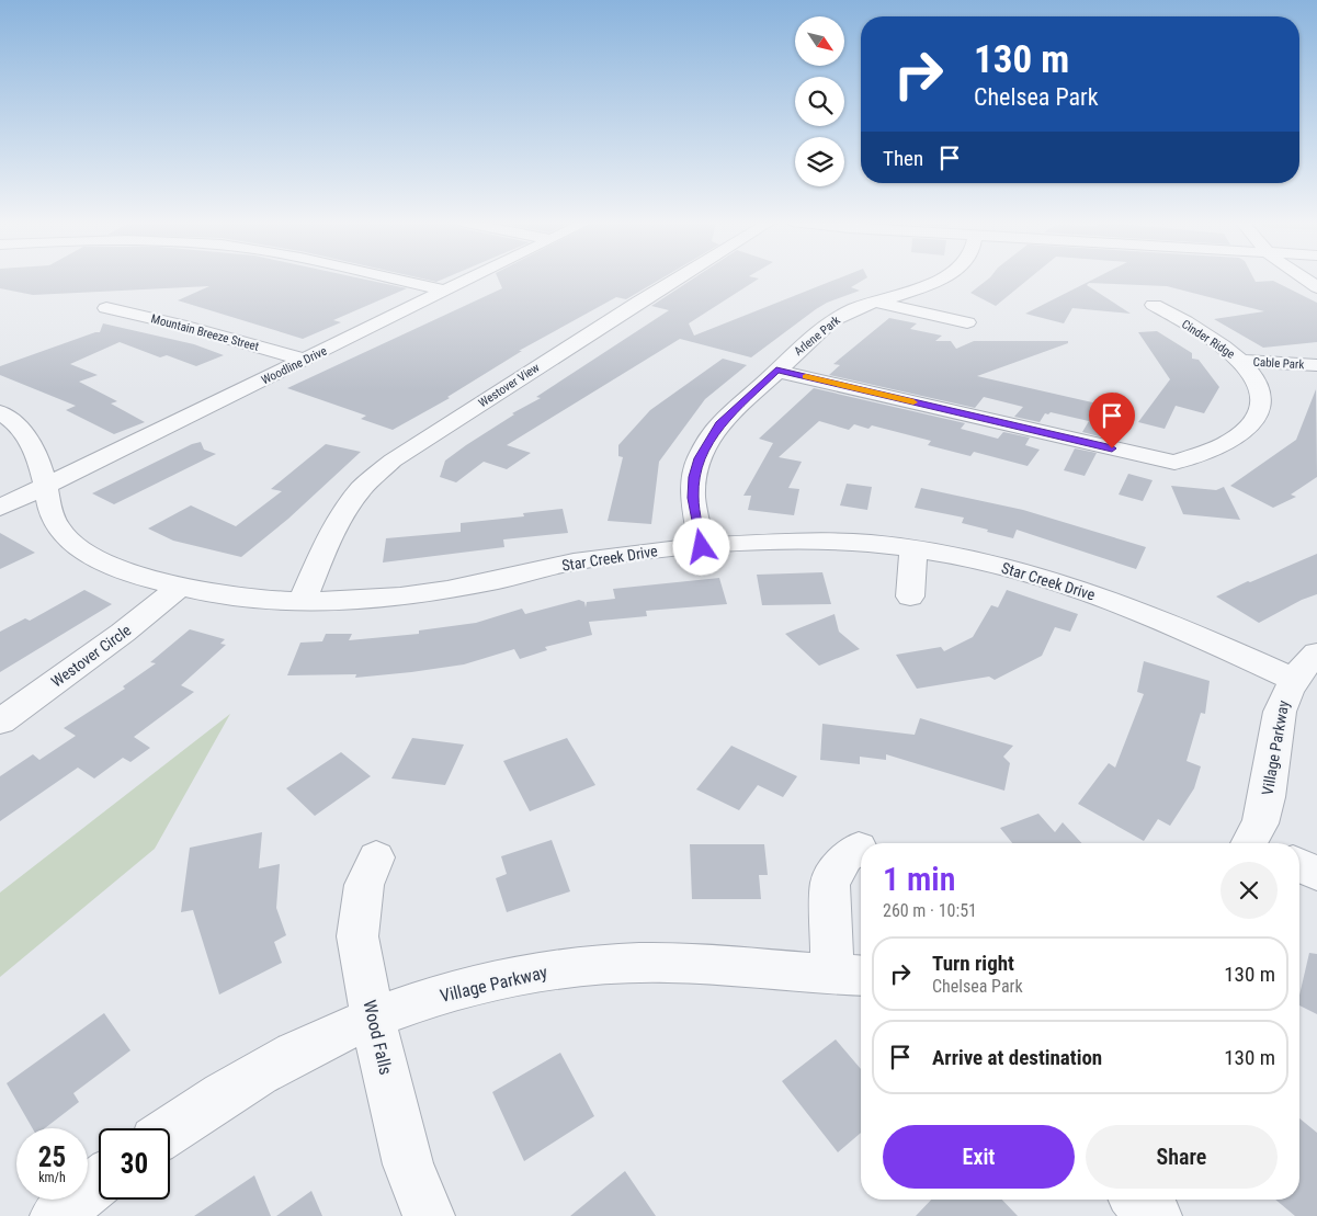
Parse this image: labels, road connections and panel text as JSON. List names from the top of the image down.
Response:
{
  "streets": {
    "street": [
      "Mountain Breeze Street",
      "Arlene Park",
      "Cinder Ridge",
      "Cable Park",
      "Woodline Drive",
      "Westover View",
      "Star Creek Drive",
      "Westover Circle",
      "Village Parkway",
      "Wood Falls"
    ]
  },
  "crossings": [
    ["Mountain Breeze Street", "Woodline Drive"],
    ["Arlene Park", "Cinder Ridge"],
    ["Arlene Park", "Star Creek Drive"],
    ["Cinder Ridge", "Cable Park"],
    ["Woodline Drive", "Star Creek Drive"],
    ["Westover View", "Star Creek Drive"],
    ["Star Creek Drive", "Westover Circle"],
    ["Star Creek Drive", "Village Parkway"],
    ["Village Parkway", "Wood Falls"]
  ],
  "north": "bottom right",
  "page": {
    "turn": ["130 m", "Chelsea Park"],
    "then": "Then",
    "heading": ["1 min", "260 m · 10:51"],
    "list": [
      {
        "name": "Turn right",
        "note": "Chelsea Park",
        "value": "130 m"
      },
      {
        "name": "Arrive at destination",
        "value": "130 m"
      }
    ],
    "buttons": ["Exit", "Share"],
    "speed": "25 km/h",
    "limit": "30"
  }
}
